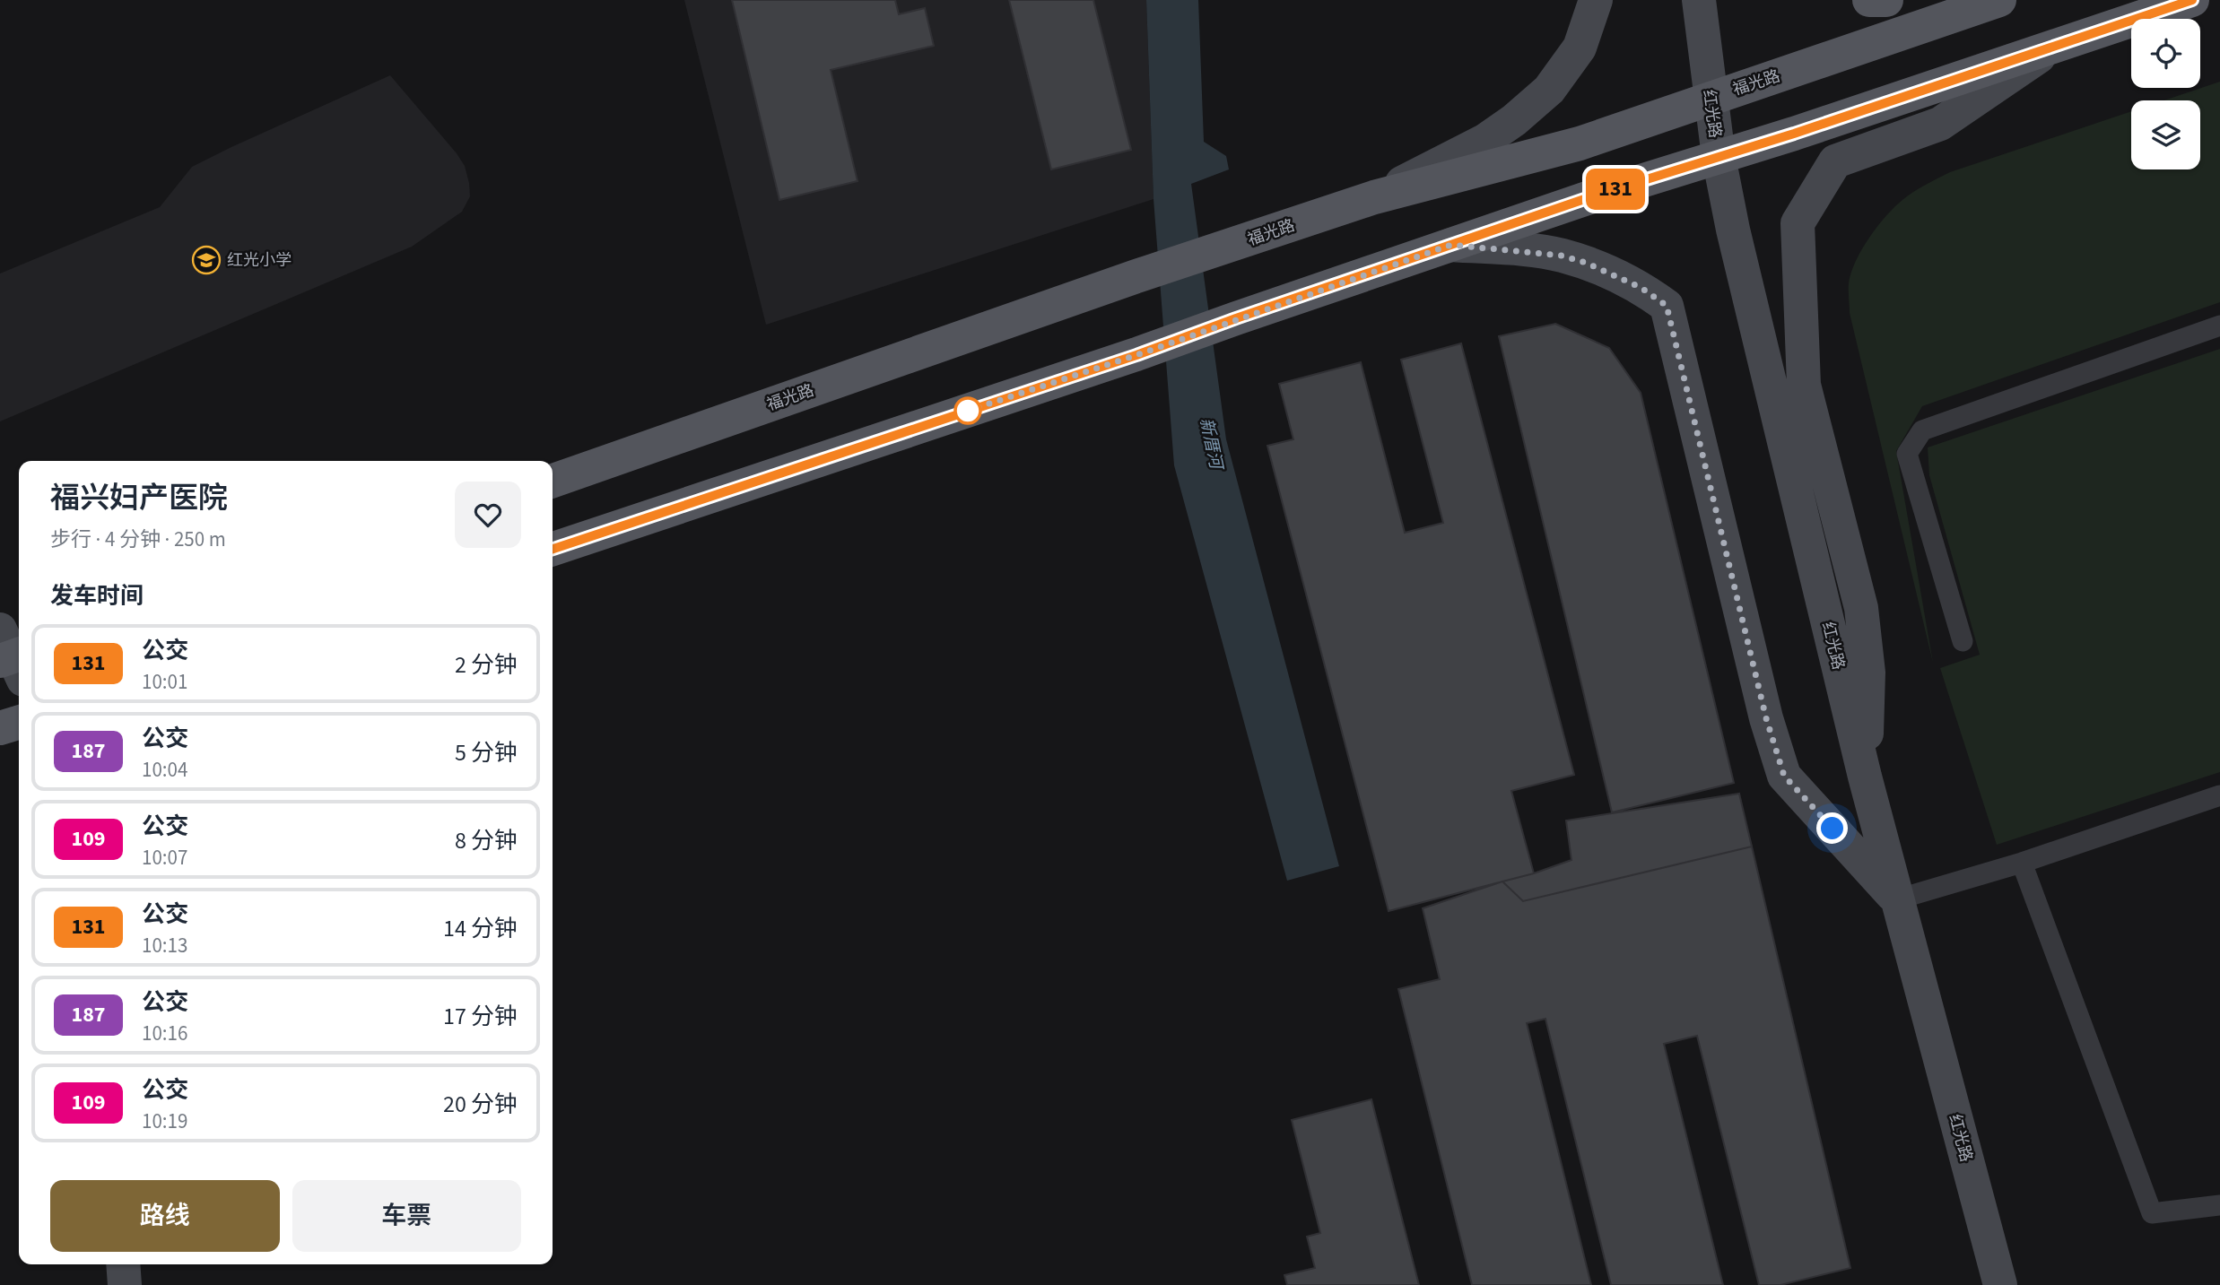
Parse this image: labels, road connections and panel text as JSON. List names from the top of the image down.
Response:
{
  "streets": {
    "main road": ["福光路", "红光路"]
  },
  "crossings": [
    ["福光路", "红光路"]
  ],
  "water": ["新厝河"],
  "places": {
    "school or university": ["红光小学"]
  },
  "lines": ["bus line 131"],
  "page": {
    "on_map": "131",
    "heading": [
      ["福兴妇产医院", "步行 · 4 分钟 · 250 m"],
      "发车时间"
    ],
    "list": [
      {
        "mark": "131",
        "name": "公交",
        "note": "10:01",
        "value": "2 分钟"
      },
      {
        "mark": "187",
        "name": "公交",
        "note": "10:04",
        "value": "5 分钟"
      },
      {
        "mark": "109",
        "name": "公交",
        "note": "10:07",
        "value": "8 分钟"
      },
      {
        "mark": "131",
        "name": "公交",
        "note": "10:13",
        "value": "14 分钟"
      },
      {
        "mark": "187",
        "name": "公交",
        "note": "10:16",
        "value": "17 分钟"
      },
      {
        "mark": "109",
        "name": "公交",
        "note": "10:19",
        "value": "20 分钟"
      }
    ],
    "buttons": ["路线", "车票"]
  }
}
